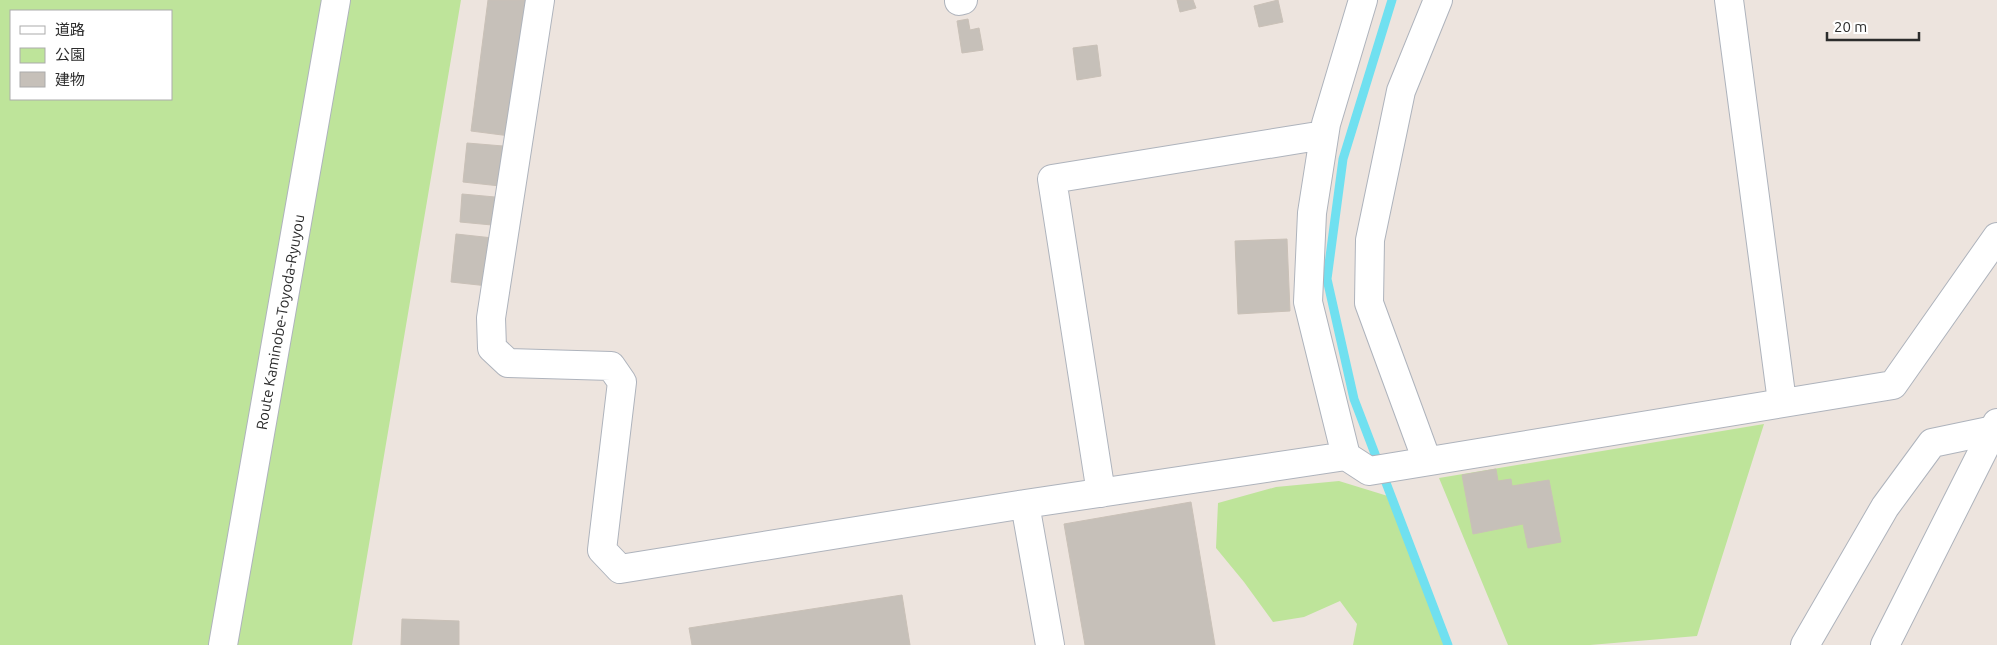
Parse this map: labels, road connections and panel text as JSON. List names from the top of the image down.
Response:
{
  "streets": {
    "street": ["Route Kaminobe-Toyoda-Ryuyou"]
  },
  "legend": ["道路", "公園", "建物"],
  "scale_bar": "20 m"
}
